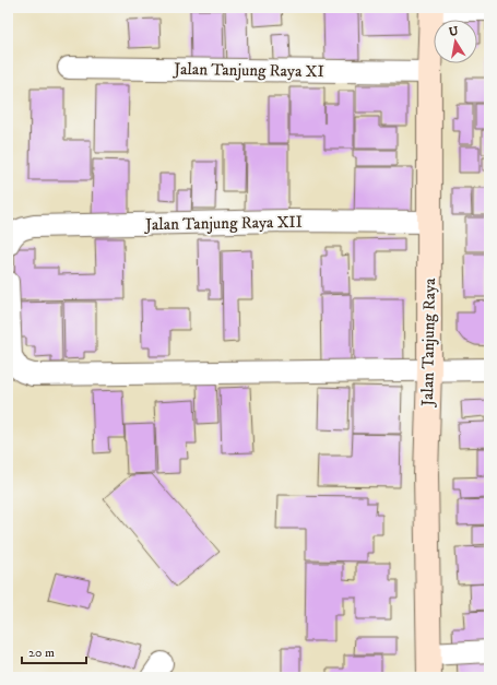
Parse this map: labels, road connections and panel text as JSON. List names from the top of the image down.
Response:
{
  "streets": {
    "main road": ["Jalan Tanjung Raya"],
    "street": ["Jalan Tanjung Raya XI", "Jalan Tanjung Raya XII"]
  },
  "crossings": [
    ["Jalan Tanjung Raya XI", "Jalan Tanjung Raya"],
    ["Jalan Tanjung Raya XII", "Jalan Tanjung Raya"]
  ],
  "scale_bar": "20 m",
  "north": "top"
}
